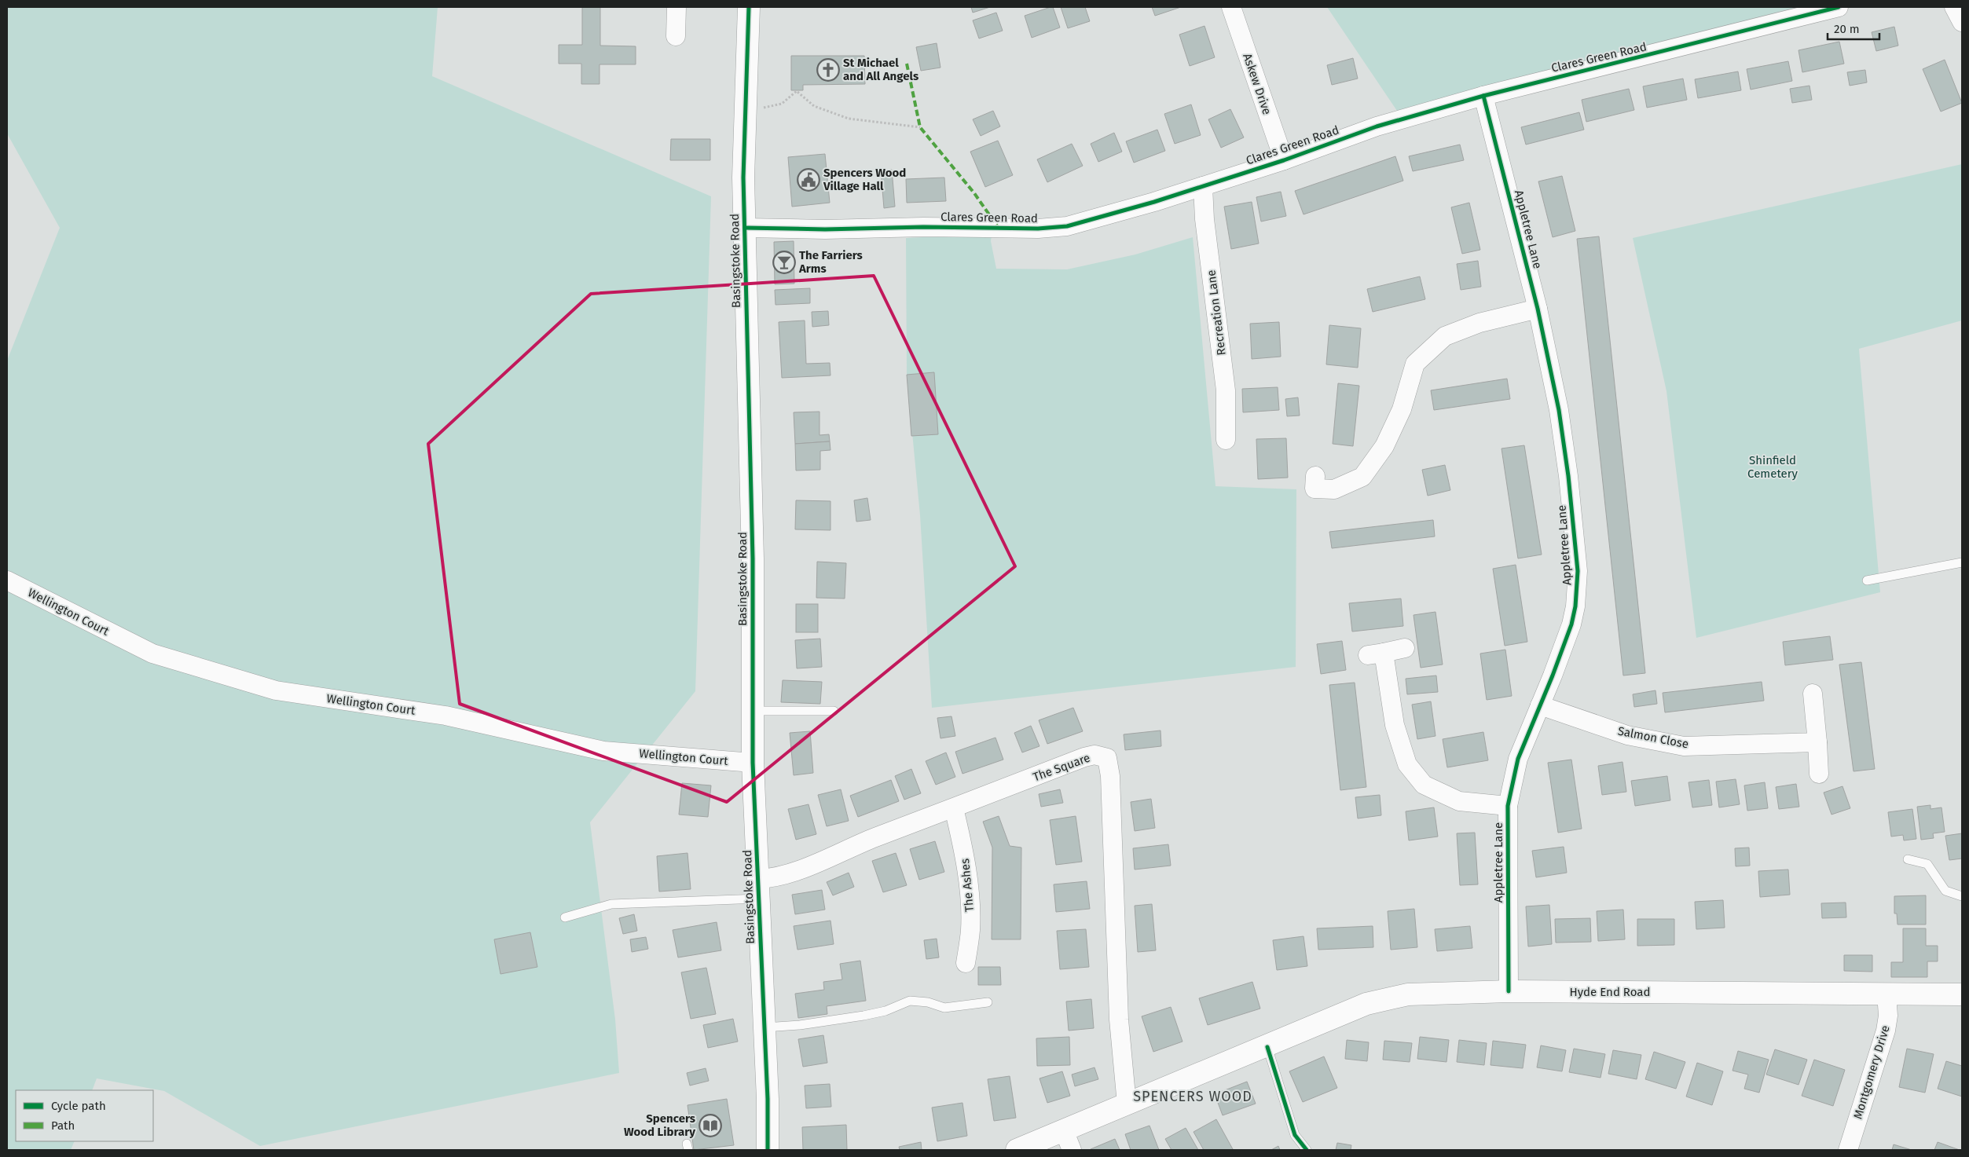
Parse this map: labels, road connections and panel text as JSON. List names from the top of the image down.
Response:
{
  "streets": {
    "street": [
      "Clares Green Road",
      "Askew Drive",
      "Appletree Lane",
      "Basingstoke Road",
      "Recreation Lane",
      "Wellington Court",
      "Salmon Close",
      "The Square",
      "The Ashes",
      "Hyde End Road",
      "Montgomery Drive"
    ]
  },
  "crossings": [
    ["Clares Green Road", "Askew Drive"],
    ["Clares Green Road", "Appletree Lane"],
    ["Clares Green Road", "Basingstoke Road"],
    ["Clares Green Road", "Recreation Lane"],
    ["Appletree Lane", "Salmon Close"],
    ["Appletree Lane", "Hyde End Road"],
    ["Basingstoke Road", "Wellington Court"],
    ["Basingstoke Road", "The Square"],
    ["The Square", "The Ashes"],
    ["The Square", "Hyde End Road"],
    ["Hyde End Road", "Montgomery Drive"]
  ],
  "districts": ["SPENCERS WOOD"],
  "parks": ["Shinfield Cemetery"],
  "places": {
    "church": ["St Michael and All Angels"],
    "public building": ["Spencers Wood Village Hall"],
    "bar": ["The Farriers Arms"],
    "library": ["Spencers Wood Library"]
  },
  "legend": ["Cycle path", "Path"],
  "scale_bar": "20 m"
}
